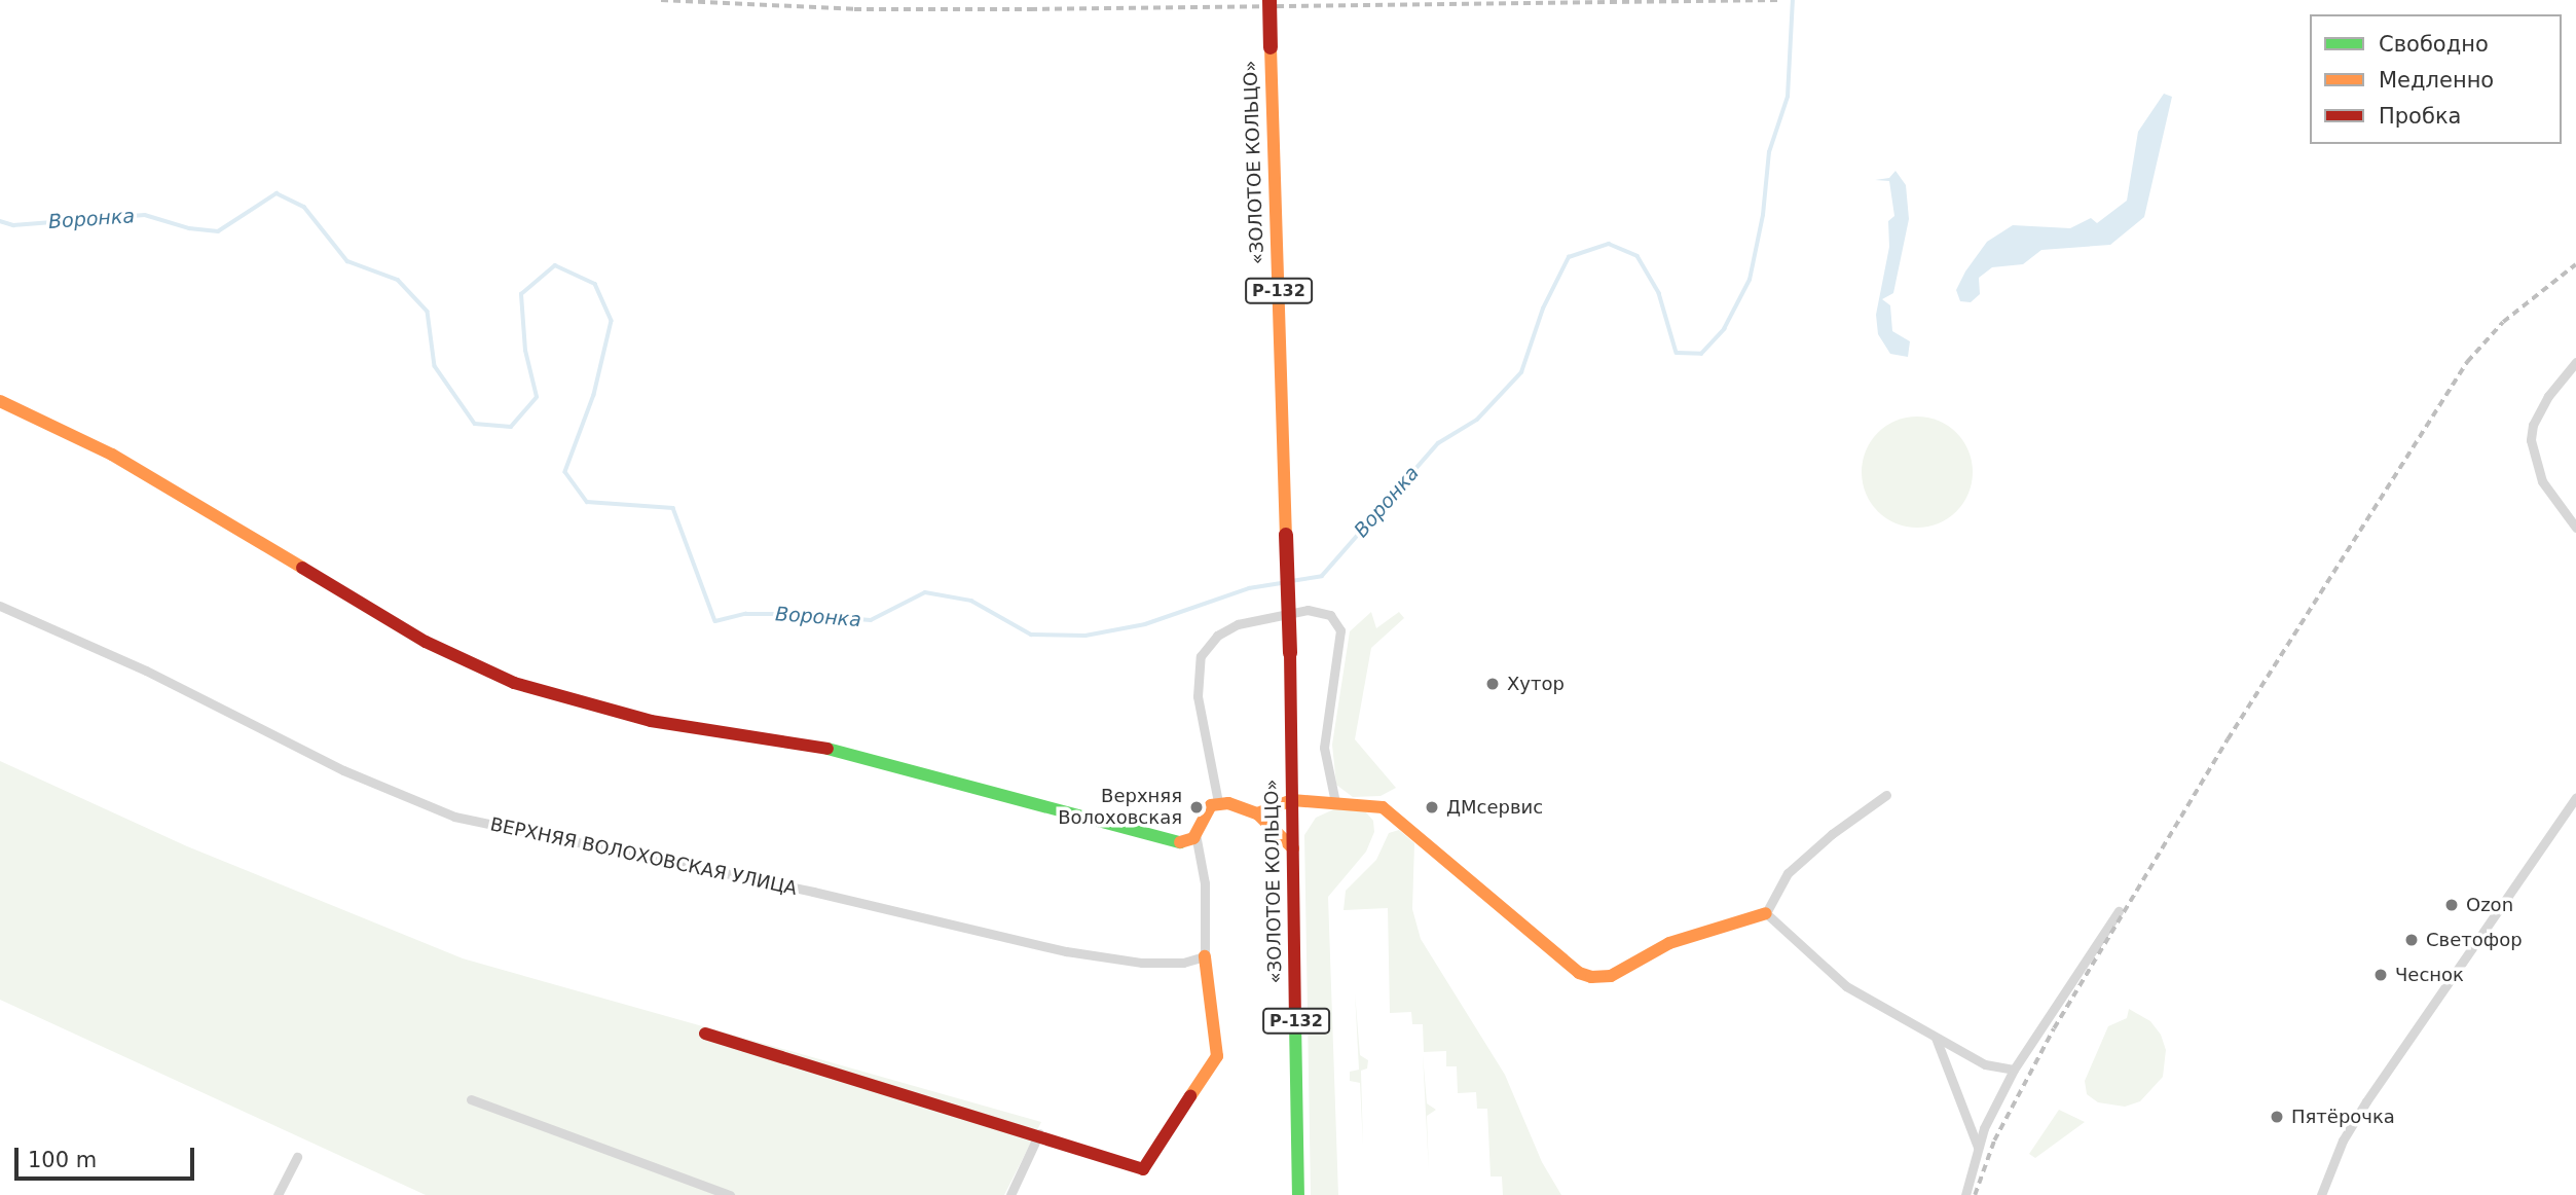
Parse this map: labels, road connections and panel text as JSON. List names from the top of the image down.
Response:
{
  "streets": {
    "street": ["«ЗОЛОТОЕ КОЛЬЦО»", "Р-132", "ВЕРХНЯЯ ВОЛОХОВСКАЯ УЛИЦА"]
  },
  "water": ["Воронка"],
  "places": [
    "Хутор",
    "Верхняя Волоховская",
    "ДМсервис",
    "Ozon",
    "Светофор",
    "Чеснок",
    "Пятёрочка"
  ],
  "legend": ["Свободно", "Медленно", "Пробка"],
  "scale_bar": "100 m"
}
